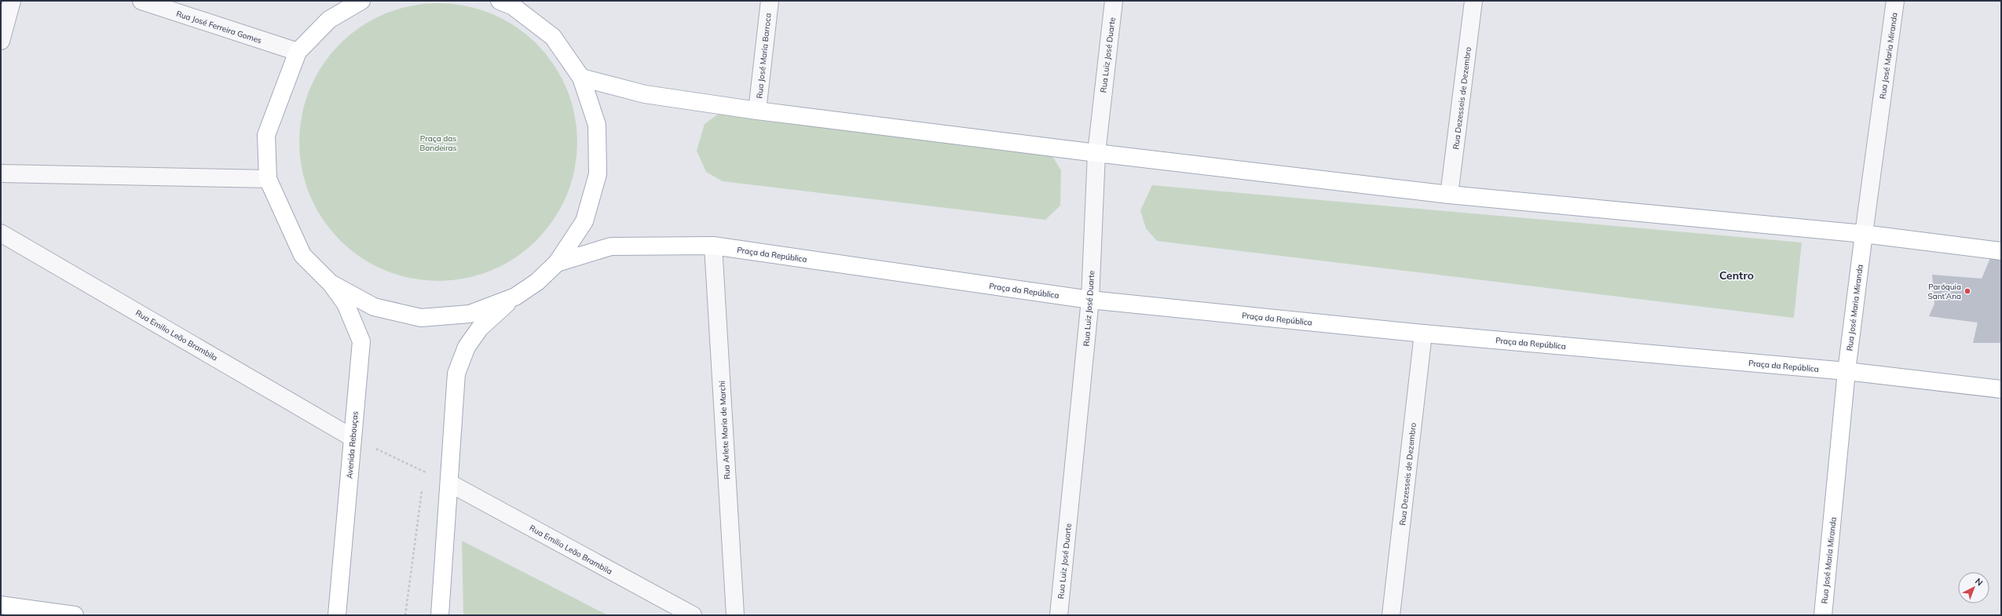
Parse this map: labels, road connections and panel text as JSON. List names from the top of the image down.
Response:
{
  "streets": {
    "main road": ["Rua José Maria Miranda", "Praça da República", "Avenida Rebouças"],
    "street": [
      "Rua José Ferreira Gomes",
      "Rua Luiz José Duarte",
      "Rua José Maria Barroca",
      "Rua Dezesseis de Dezembro",
      "Rua Emilio Leão Brambila",
      "Rua Arlete Maria de Marchi"
    ]
  },
  "crossings": [
    ["Rua Luiz José Duarte", "Praça da República"],
    ["Rua José Maria Miranda", "Praça da República"],
    ["Rua Dezesseis de Dezembro", "Praça da República"],
    ["Praça da República", "Rua Arlete Maria de Marchi"],
    ["Rua Emilio Leão Brambila", "Avenida Rebouças"]
  ],
  "districts": ["Centro"],
  "parks": ["Praça das Bandeiras"],
  "places": ["Paróquia Sant’Ana"],
  "north": "top right"
}
